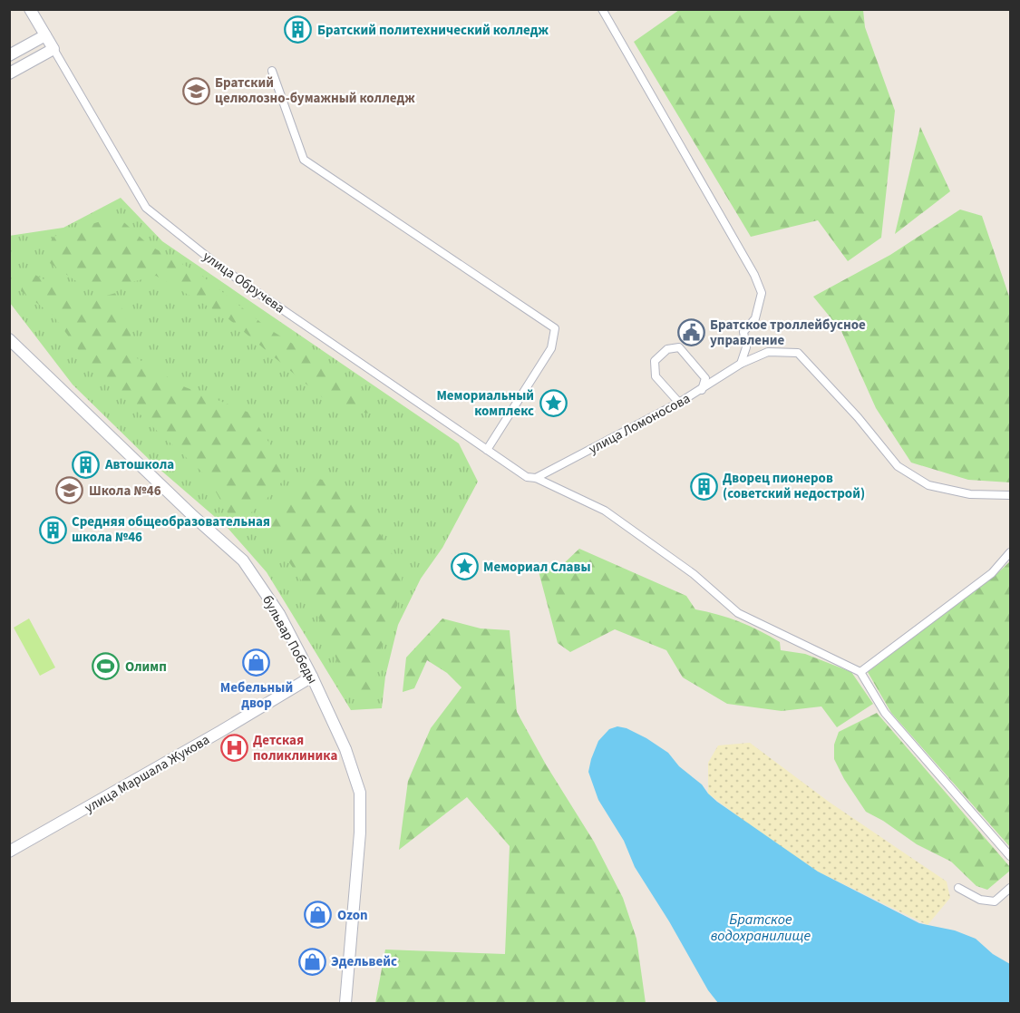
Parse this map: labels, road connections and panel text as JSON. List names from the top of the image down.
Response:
{
  "streets": {
    "street": [
      "улица Обручева",
      "улица Ломоносова",
      "бульвар Победы",
      "улица Маршала Жукова"
    ]
  },
  "crossings": [
    ["улица Обручева", "улица Ломоносова"],
    ["бульвар Победы", "улица Маршала Жукова"]
  ],
  "water": ["Братское водохранилище"],
  "places": {
    "building": [
      "Братский политехнический колледж",
      "Автошкола",
      "Дворец пионеров (советский недострой)",
      "Средняя общеобразовательная школа №46"
    ],
    "school or university": ["Братский целюлозно-бумажный колледж", "Школа №46"],
    "public building": ["Братское троллейбусное управление"],
    "place": ["Мемориальный комплекс", "Мемориал Славы"],
    "shop": ["Мебельный двор", "Ozon", "Эдельвейс"],
    "sports": ["Олимп"],
    "hospital": ["Детская поликлиника"]
  }
}
